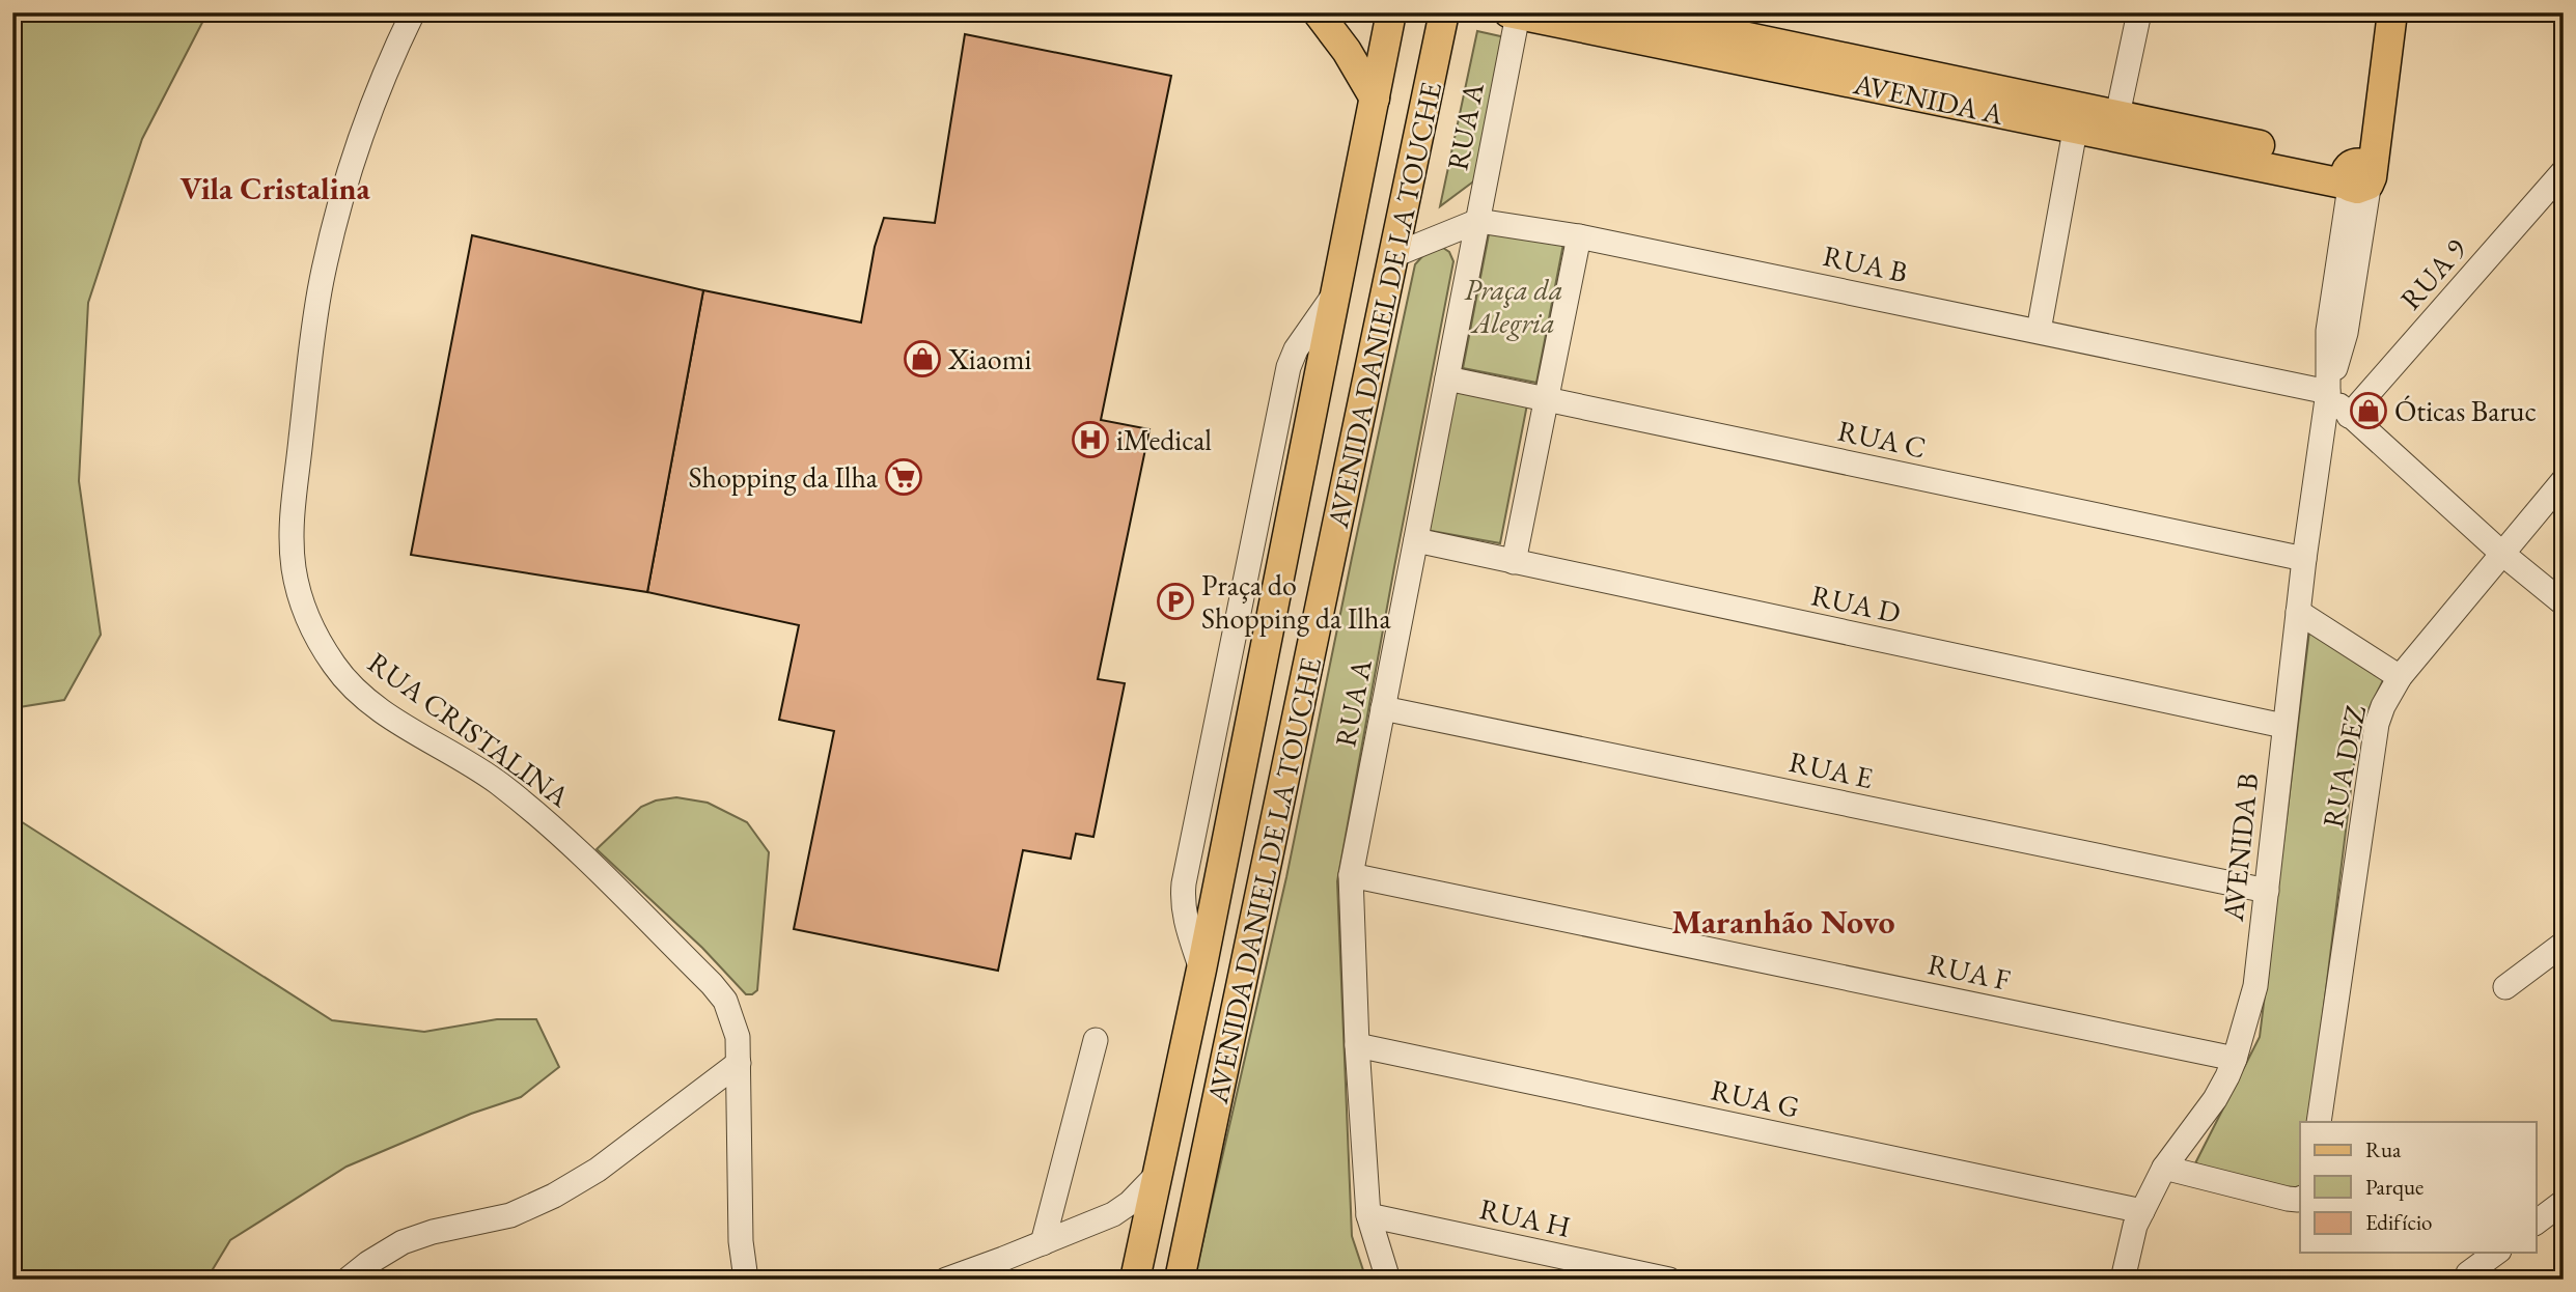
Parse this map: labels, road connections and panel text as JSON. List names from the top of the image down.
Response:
{
  "streets": {
    "main road": ["AVENIDA A", "AVENIDA DANIEL DE LA TOUCHE"],
    "street": [
      "RUA A",
      "RUA B",
      "RUA 9",
      "RUA C",
      "RUA D",
      "RUA CRISTALINA",
      "RUA DEZ",
      "RUA E",
      "AVENIDA B",
      "RUA F",
      "RUA G",
      "RUA H"
    ]
  },
  "crossings": [
    ["AVENIDA A", "RUA A"],
    ["AVENIDA A", "AVENIDA B"],
    ["RUA A", "RUA B"],
    ["RUA A", "RUA C"],
    ["RUA A", "RUA D"],
    ["RUA A", "RUA E"],
    ["RUA A", "RUA F"],
    ["RUA A", "RUA G"],
    ["RUA A", "RUA H"],
    ["RUA B", "AVENIDA B"],
    ["RUA C", "AVENIDA B"],
    ["RUA D", "AVENIDA B"],
    ["RUA E", "AVENIDA B"],
    ["AVENIDA B", "RUA F"],
    ["AVENIDA B", "RUA G"]
  ],
  "districts": ["Vila Cristalina", "Maranhão Novo"],
  "parks": ["Praça da Alegria"],
  "places": {
    "shop": ["Xiaomi", "Óticas Baruc"],
    "hospital": ["iMedical"],
    "supermarket": ["Shopping da Ilha"],
    "parking": ["Praça do Shopping da Ilha"]
  },
  "legend": ["Rua", "Parque", "Edifício"]
}
